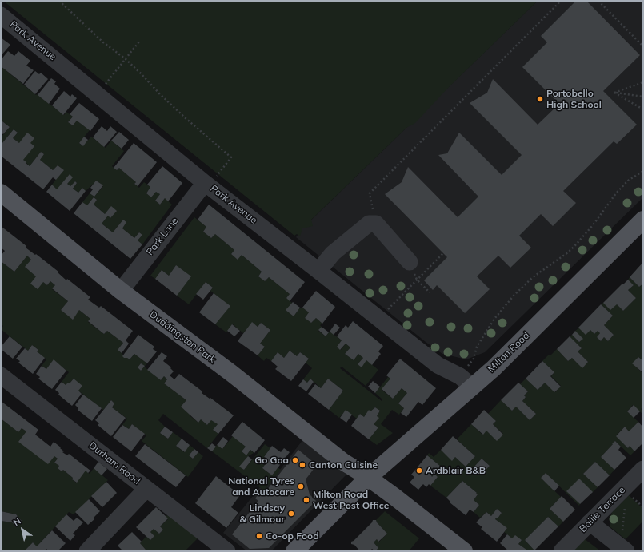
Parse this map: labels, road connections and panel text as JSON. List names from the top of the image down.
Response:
{
  "streets": {
    "main road": ["Duddingston Park", "Milton Road"],
    "street": [
      "Park Avenue",
      "Park Lane",
      "Durham Road",
      "Bailie Terrace"
    ]
  },
  "crossings": [
    ["Park Avenue", "Park Lane"],
    ["Park Avenue", "Milton Road"],
    ["Park Lane", "Duddingston Park"],
    ["Duddingston Park", "Milton Road"]
  ],
  "places": [
    "Portobello High School",
    "Go Goa",
    "Canton Cuisine",
    "Ardblair B&B",
    "National Tyres and Autocare",
    "Milton Road West Post Office",
    "Lindsay & Gilmour",
    "Co-op Food"
  ],
  "north": "top left"
}
